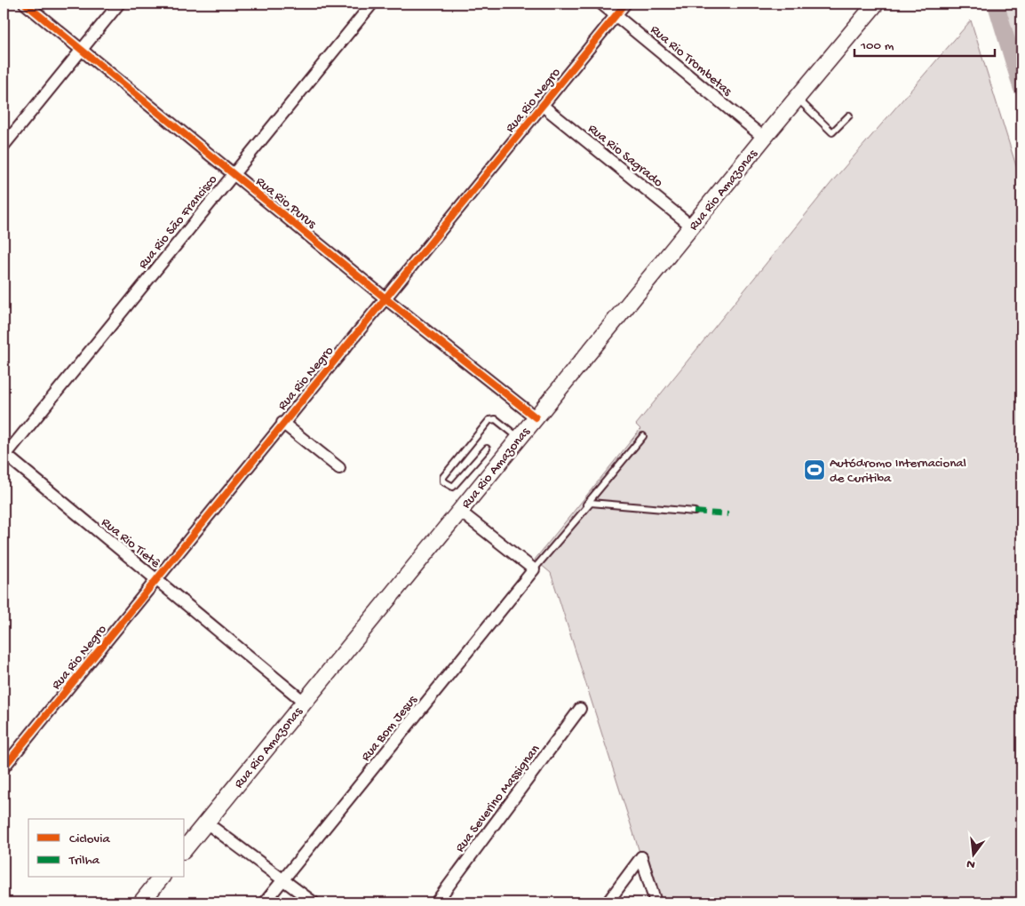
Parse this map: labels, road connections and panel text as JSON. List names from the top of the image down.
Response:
{
  "streets": {
    "main road": ["Rua Rio Amazonas"],
    "street": [
      "Rua Rio Trombetas",
      "Rua Rio Negro",
      "Rua Rio Sagrado",
      "Rua Rio Purus",
      "Rua Rio São Francisco",
      "Rua Rio Tietê",
      "Rua Bom Jesus",
      "Rua Severino Massignan"
    ]
  },
  "crossings": [
    ["Rua Rio Trombetas", "Rua Rio Negro"],
    ["Rua Rio Trombetas", "Rua Rio Amazonas"],
    ["Rua Rio Negro", "Rua Rio Sagrado"],
    ["Rua Rio Negro", "Rua Rio Purus"],
    ["Rua Rio Negro", "Rua Rio Tietê"],
    ["Rua Rio Sagrado", "Rua Rio Amazonas"],
    ["Rua Rio Amazonas", "Rua Rio Purus"],
    ["Rua Rio Amazonas", "Rua Rio Tietê"],
    ["Rua Rio Purus", "Rua Rio São Francisco"],
    ["Rua Rio São Francisco", "Rua Rio Tietê"]
  ],
  "places": {
    "sports": ["Autódromo Internacional de Curitiba"]
  },
  "legend": ["Ciclovia", "Trilha"],
  "scale_bar": "100 m",
  "north": "bottom"
}
